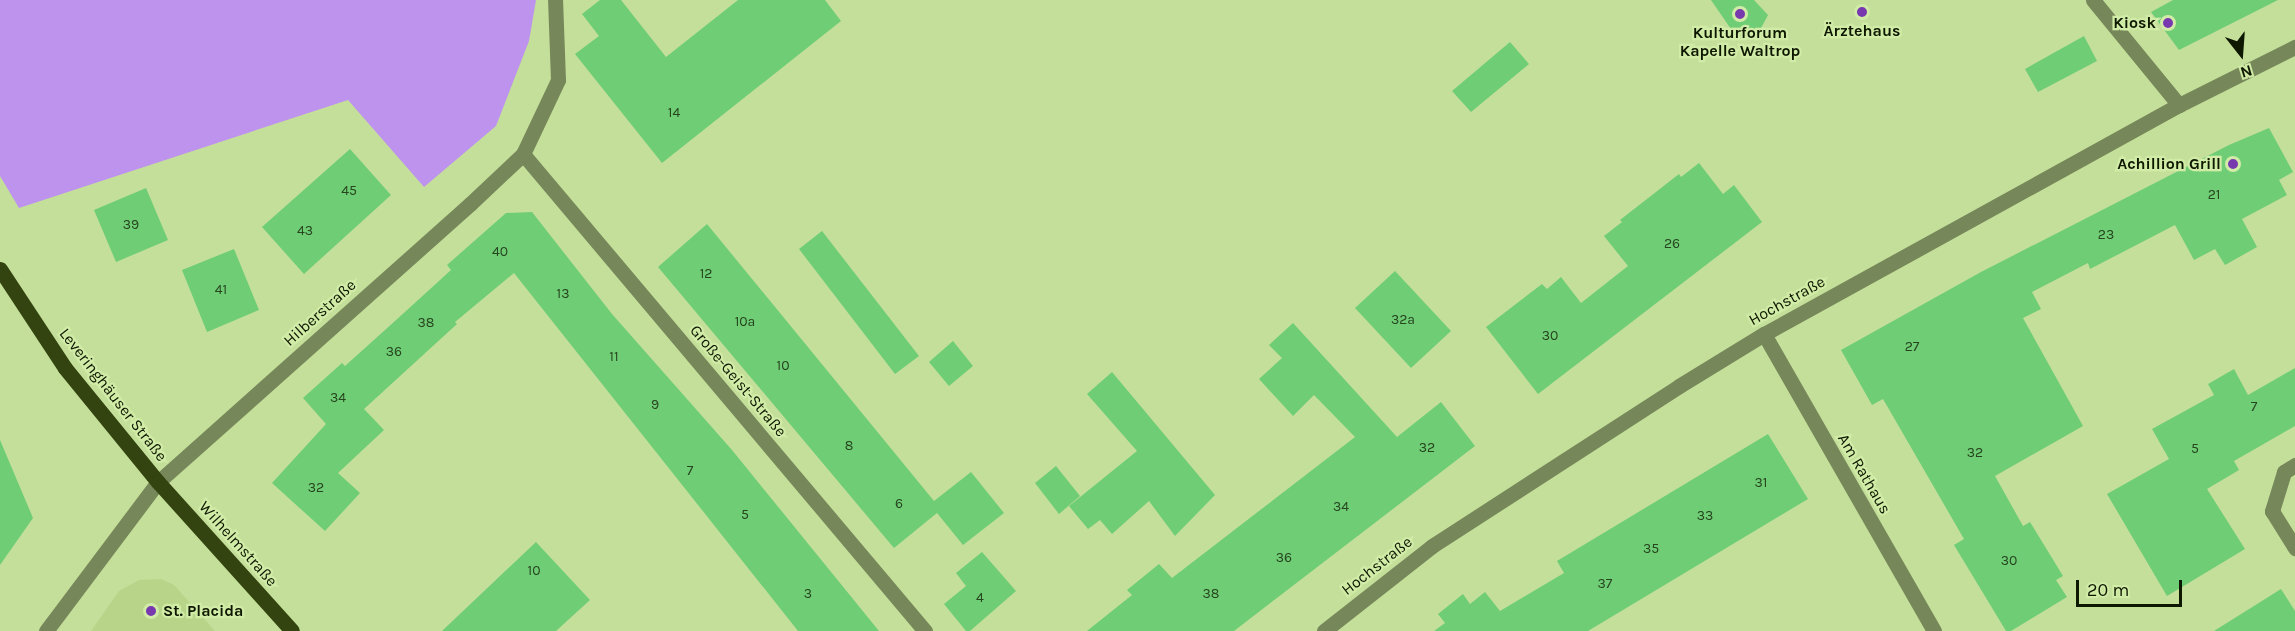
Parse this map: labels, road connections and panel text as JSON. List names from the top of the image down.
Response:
{
  "streets": {
    "main road": ["Leveringhäuser Straße", "Wilhelmstraße"],
    "street": [
      "Hochstraße",
      "Hilberstraße",
      "Große-Geist-Straße",
      "Am Rathaus"
    ]
  },
  "crossings": [
    ["Hochstraße", "Am Rathaus"],
    ["Hilberstraße", "Große-Geist-Straße"],
    ["Hilberstraße", "Leveringhäuser Straße"],
    ["Hilberstraße", "Wilhelmstraße"],
    ["Leveringhäuser Straße", "Wilhelmstraße"]
  ],
  "places": [
    "Ärztehaus",
    "Kulturforum Kapelle Waltrop",
    "Kiosk",
    "Achillion Grill",
    "St. Placida"
  ],
  "house_numbers": [
    "14",
    "45",
    "21",
    "39",
    "43",
    "23",
    "26",
    "40",
    "12",
    "41",
    "13",
    "32a",
    "10a",
    "38",
    "30",
    "27",
    "36",
    "11",
    "10",
    "34",
    "9",
    "7",
    "8",
    "32",
    "5",
    "32",
    "7",
    "31",
    "32",
    "6",
    "34",
    "5",
    "33",
    "35",
    "36",
    "30",
    "10",
    "37",
    "3",
    "38",
    "4"
  ],
  "scale_bar": "20 m",
  "north": "bottom"
}
